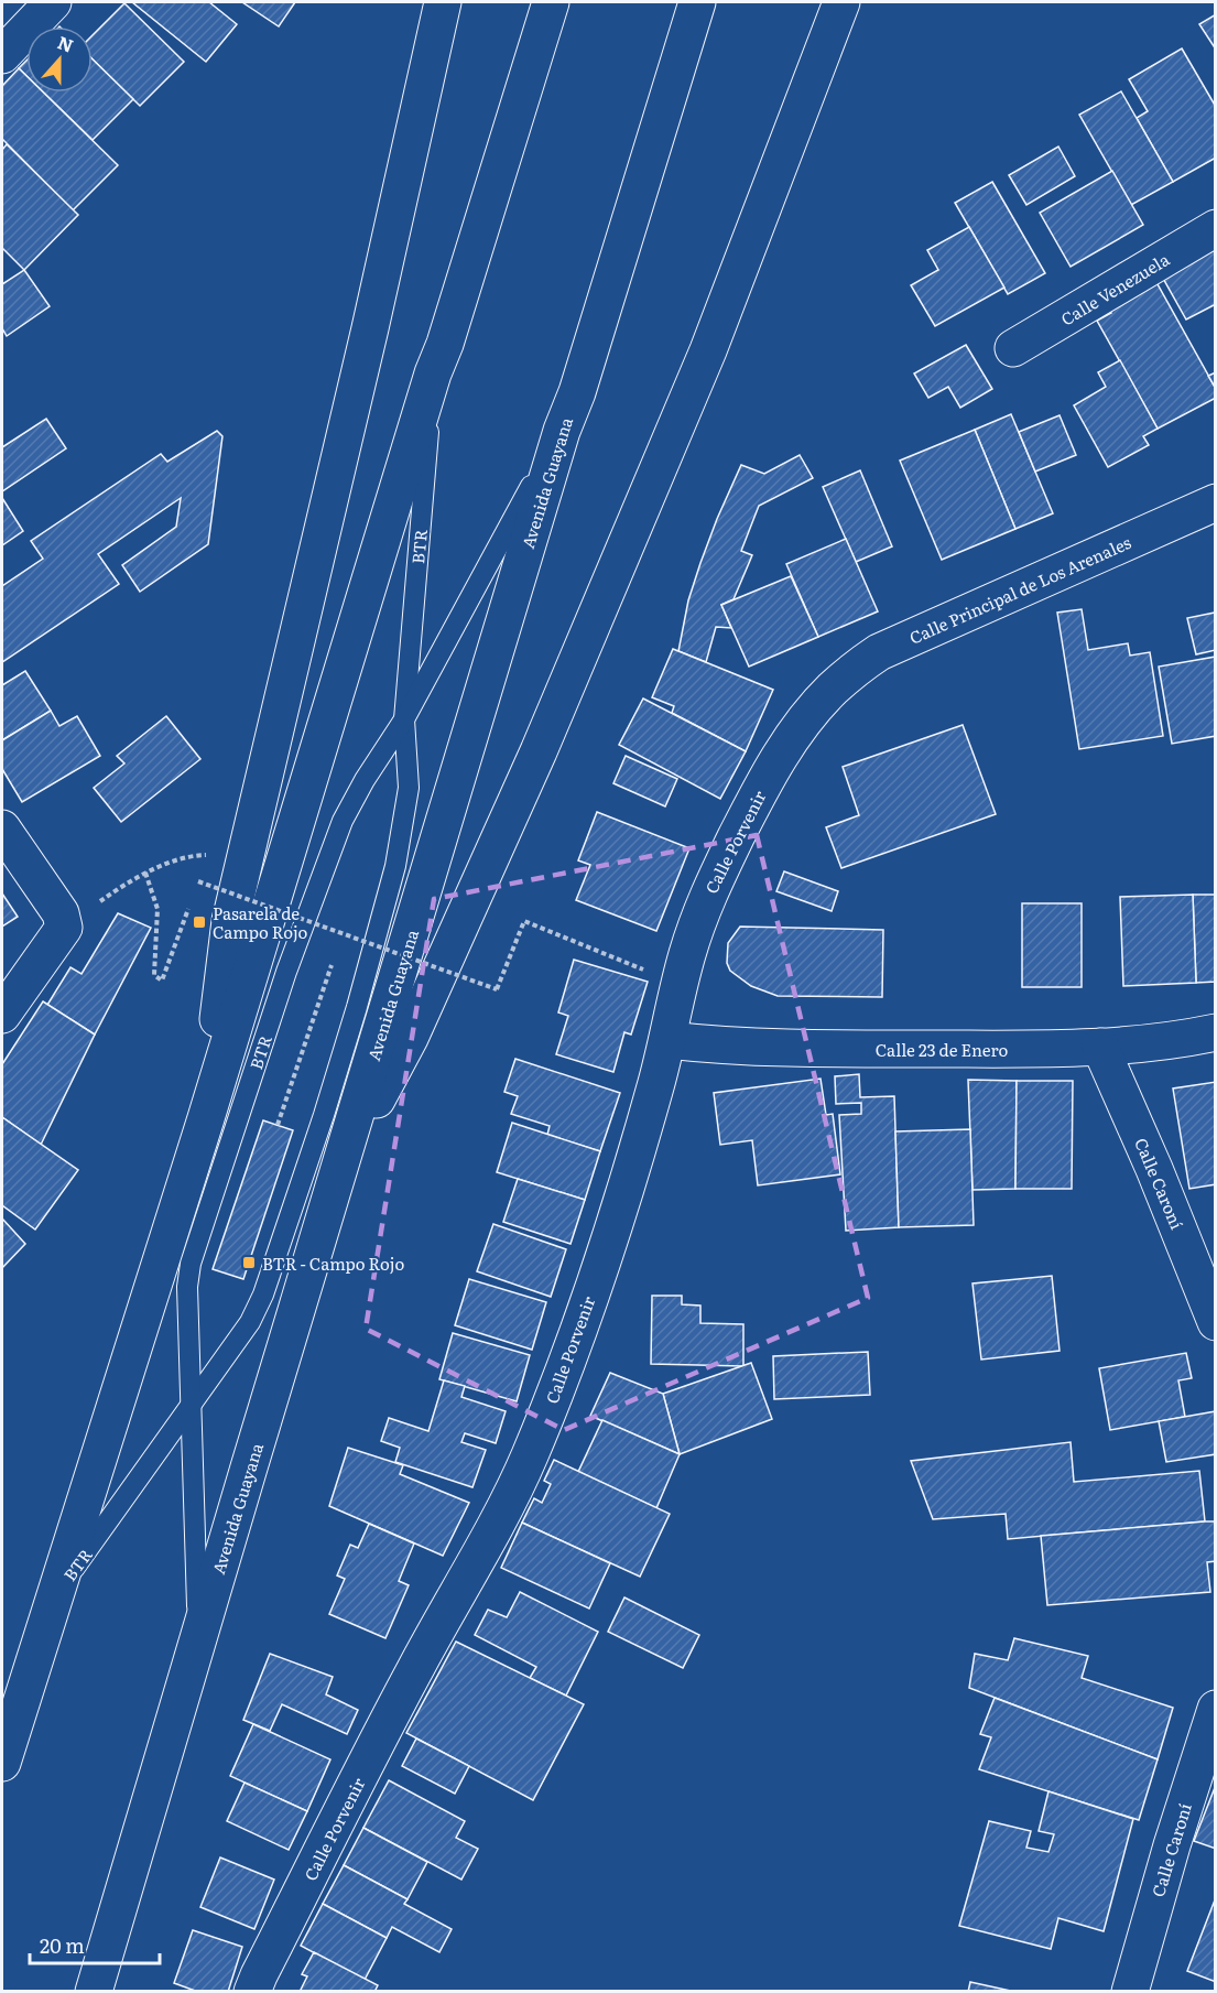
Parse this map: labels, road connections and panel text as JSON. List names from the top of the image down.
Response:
{
  "streets": {
    "main road": [
      "Calle Venezuela",
      "Avenida Guayana",
      "Calle Principal de Los Arenales",
      "Calle Porvenir",
      "Calle 23 de Enero",
      "Calle Caroní"
    ],
    "lane": ["BTR"]
  },
  "crossings": [
    ["Avenida Guayana", "BTR"],
    ["Calle Principal de Los Arenales", "Calle Porvenir"],
    ["Calle Porvenir", "Calle 23 de Enero"],
    ["Calle 23 de Enero", "Calle Caroní"]
  ],
  "places": {
    "transit": ["Pasarela de Campo Rojo", "BTR - Campo Rojo"]
  },
  "scale_bar": "20 m",
  "north": "top"
}
